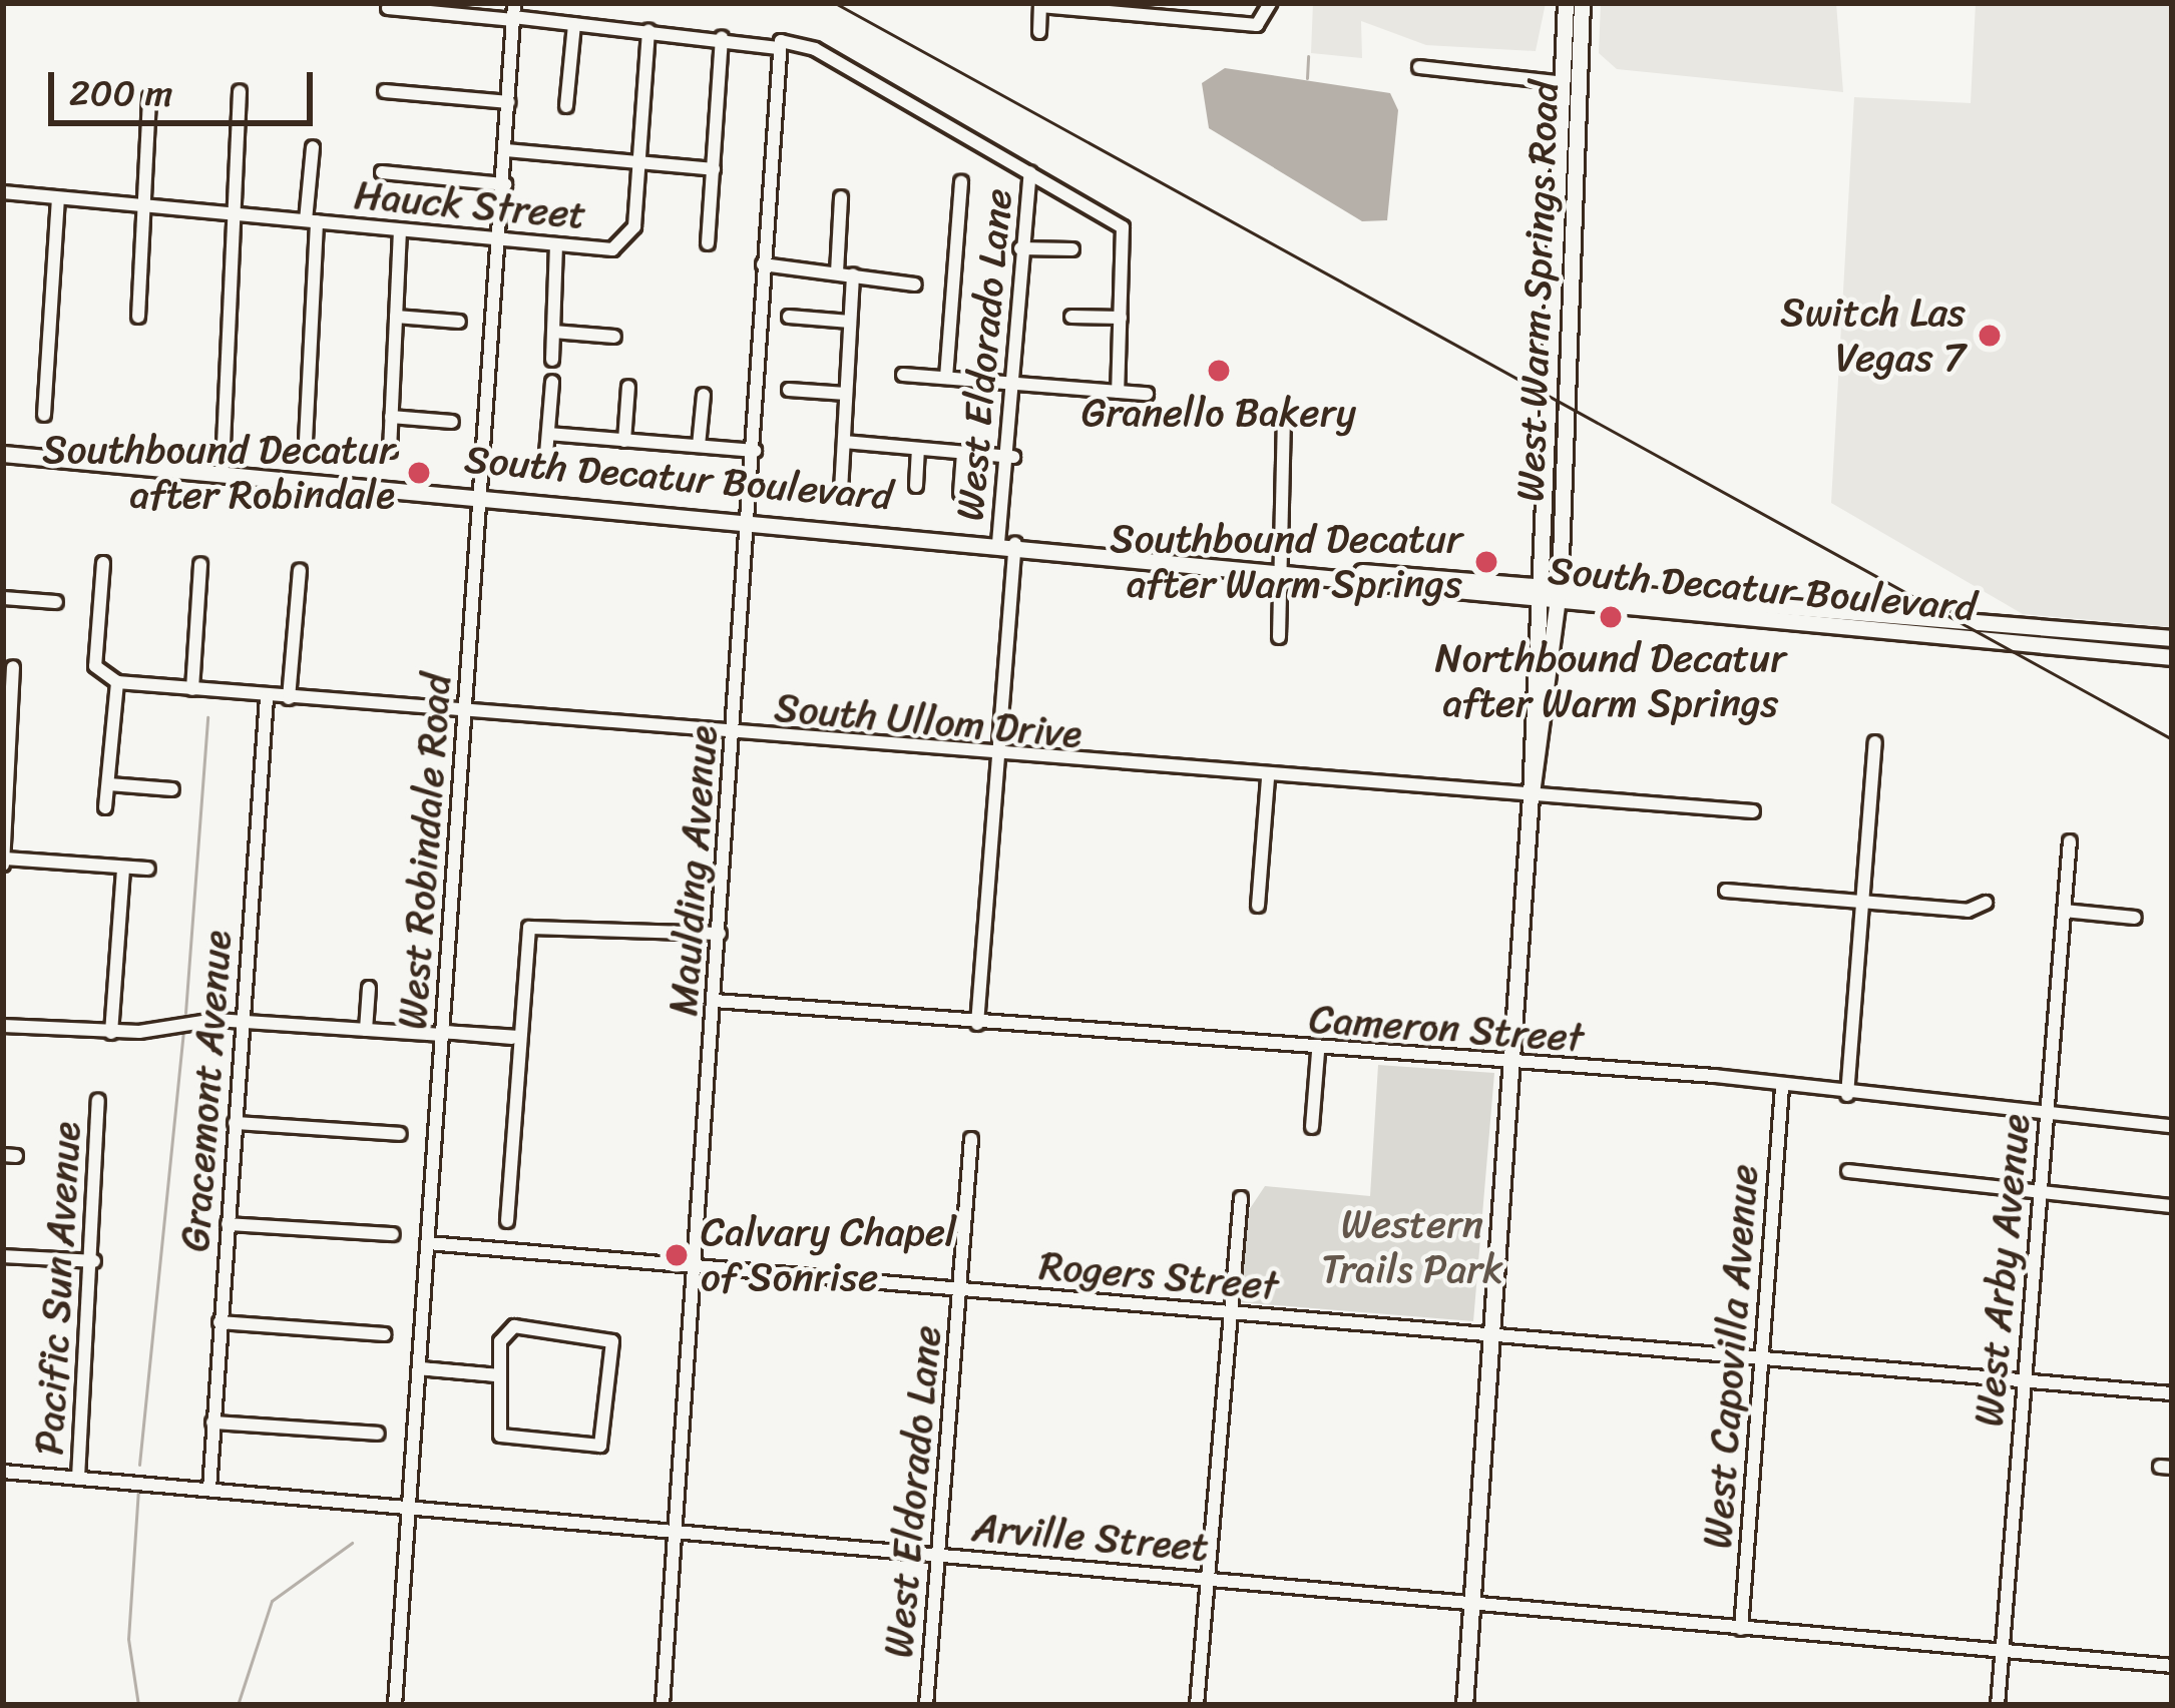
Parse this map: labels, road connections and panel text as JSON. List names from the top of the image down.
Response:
{
  "streets": {
    "main road": ["West Warm Springs Road", "South Decatur Boulevard"],
    "street": [
      "Hauck Street",
      "West Eldorado Lane",
      "South Ullom Drive",
      "West Robindale Road",
      "Maulding Avenue",
      "Cameron Street",
      "Gracemont Avenue",
      "West Arby Avenue",
      "Rogers Street",
      "Pacific Sun Avenue",
      "West Capovilla Avenue",
      "Arville Street"
    ]
  },
  "crossings": [
    ["Hauck Street", "West Robindale Road"],
    ["West Warm Springs Road", "South Decatur Boulevard"],
    ["West Warm Springs Road", "South Ullom Drive"],
    ["West Warm Springs Road", "Cameron Street"],
    ["West Warm Springs Road", "Rogers Street"],
    ["West Warm Springs Road", "Arville Street"],
    ["West Eldorado Lane", "South Decatur Boulevard"],
    ["West Eldorado Lane", "South Ullom Drive"],
    ["West Eldorado Lane", "Cameron Street"],
    ["West Eldorado Lane", "Rogers Street"],
    ["West Eldorado Lane", "Arville Street"],
    ["South Decatur Boulevard", "West Robindale Road"],
    ["South Decatur Boulevard", "Maulding Avenue"],
    ["South Ullom Drive", "West Robindale Road"],
    ["South Ullom Drive", "Maulding Avenue"],
    ["South Ullom Drive", "Gracemont Avenue"],
    ["West Robindale Road", "Rogers Street"],
    ["West Robindale Road", "Arville Street"],
    ["Maulding Avenue", "Cameron Street"],
    ["Maulding Avenue", "Rogers Street"],
    ["Maulding Avenue", "Arville Street"],
    ["Cameron Street", "West Arby Avenue"],
    ["Cameron Street", "West Capovilla Avenue"],
    ["Gracemont Avenue", "Arville Street"],
    ["West Arby Avenue", "Rogers Street"],
    ["West Arby Avenue", "Arville Street"],
    ["Rogers Street", "West Capovilla Avenue"],
    ["Pacific Sun Avenue", "Arville Street"],
    ["West Capovilla Avenue", "Arville Street"]
  ],
  "parks": ["Western Trails Park"],
  "places": [
    "Switch Las Vegas 7",
    "Granello Bakery",
    "Southbound Decatur after Robindale",
    "Southbound Decatur after Warm Springs",
    "Northbound Decatur after Warm Springs",
    "Calvary Chapel of Sonrise"
  ],
  "scale_bar": "200 m"
}
